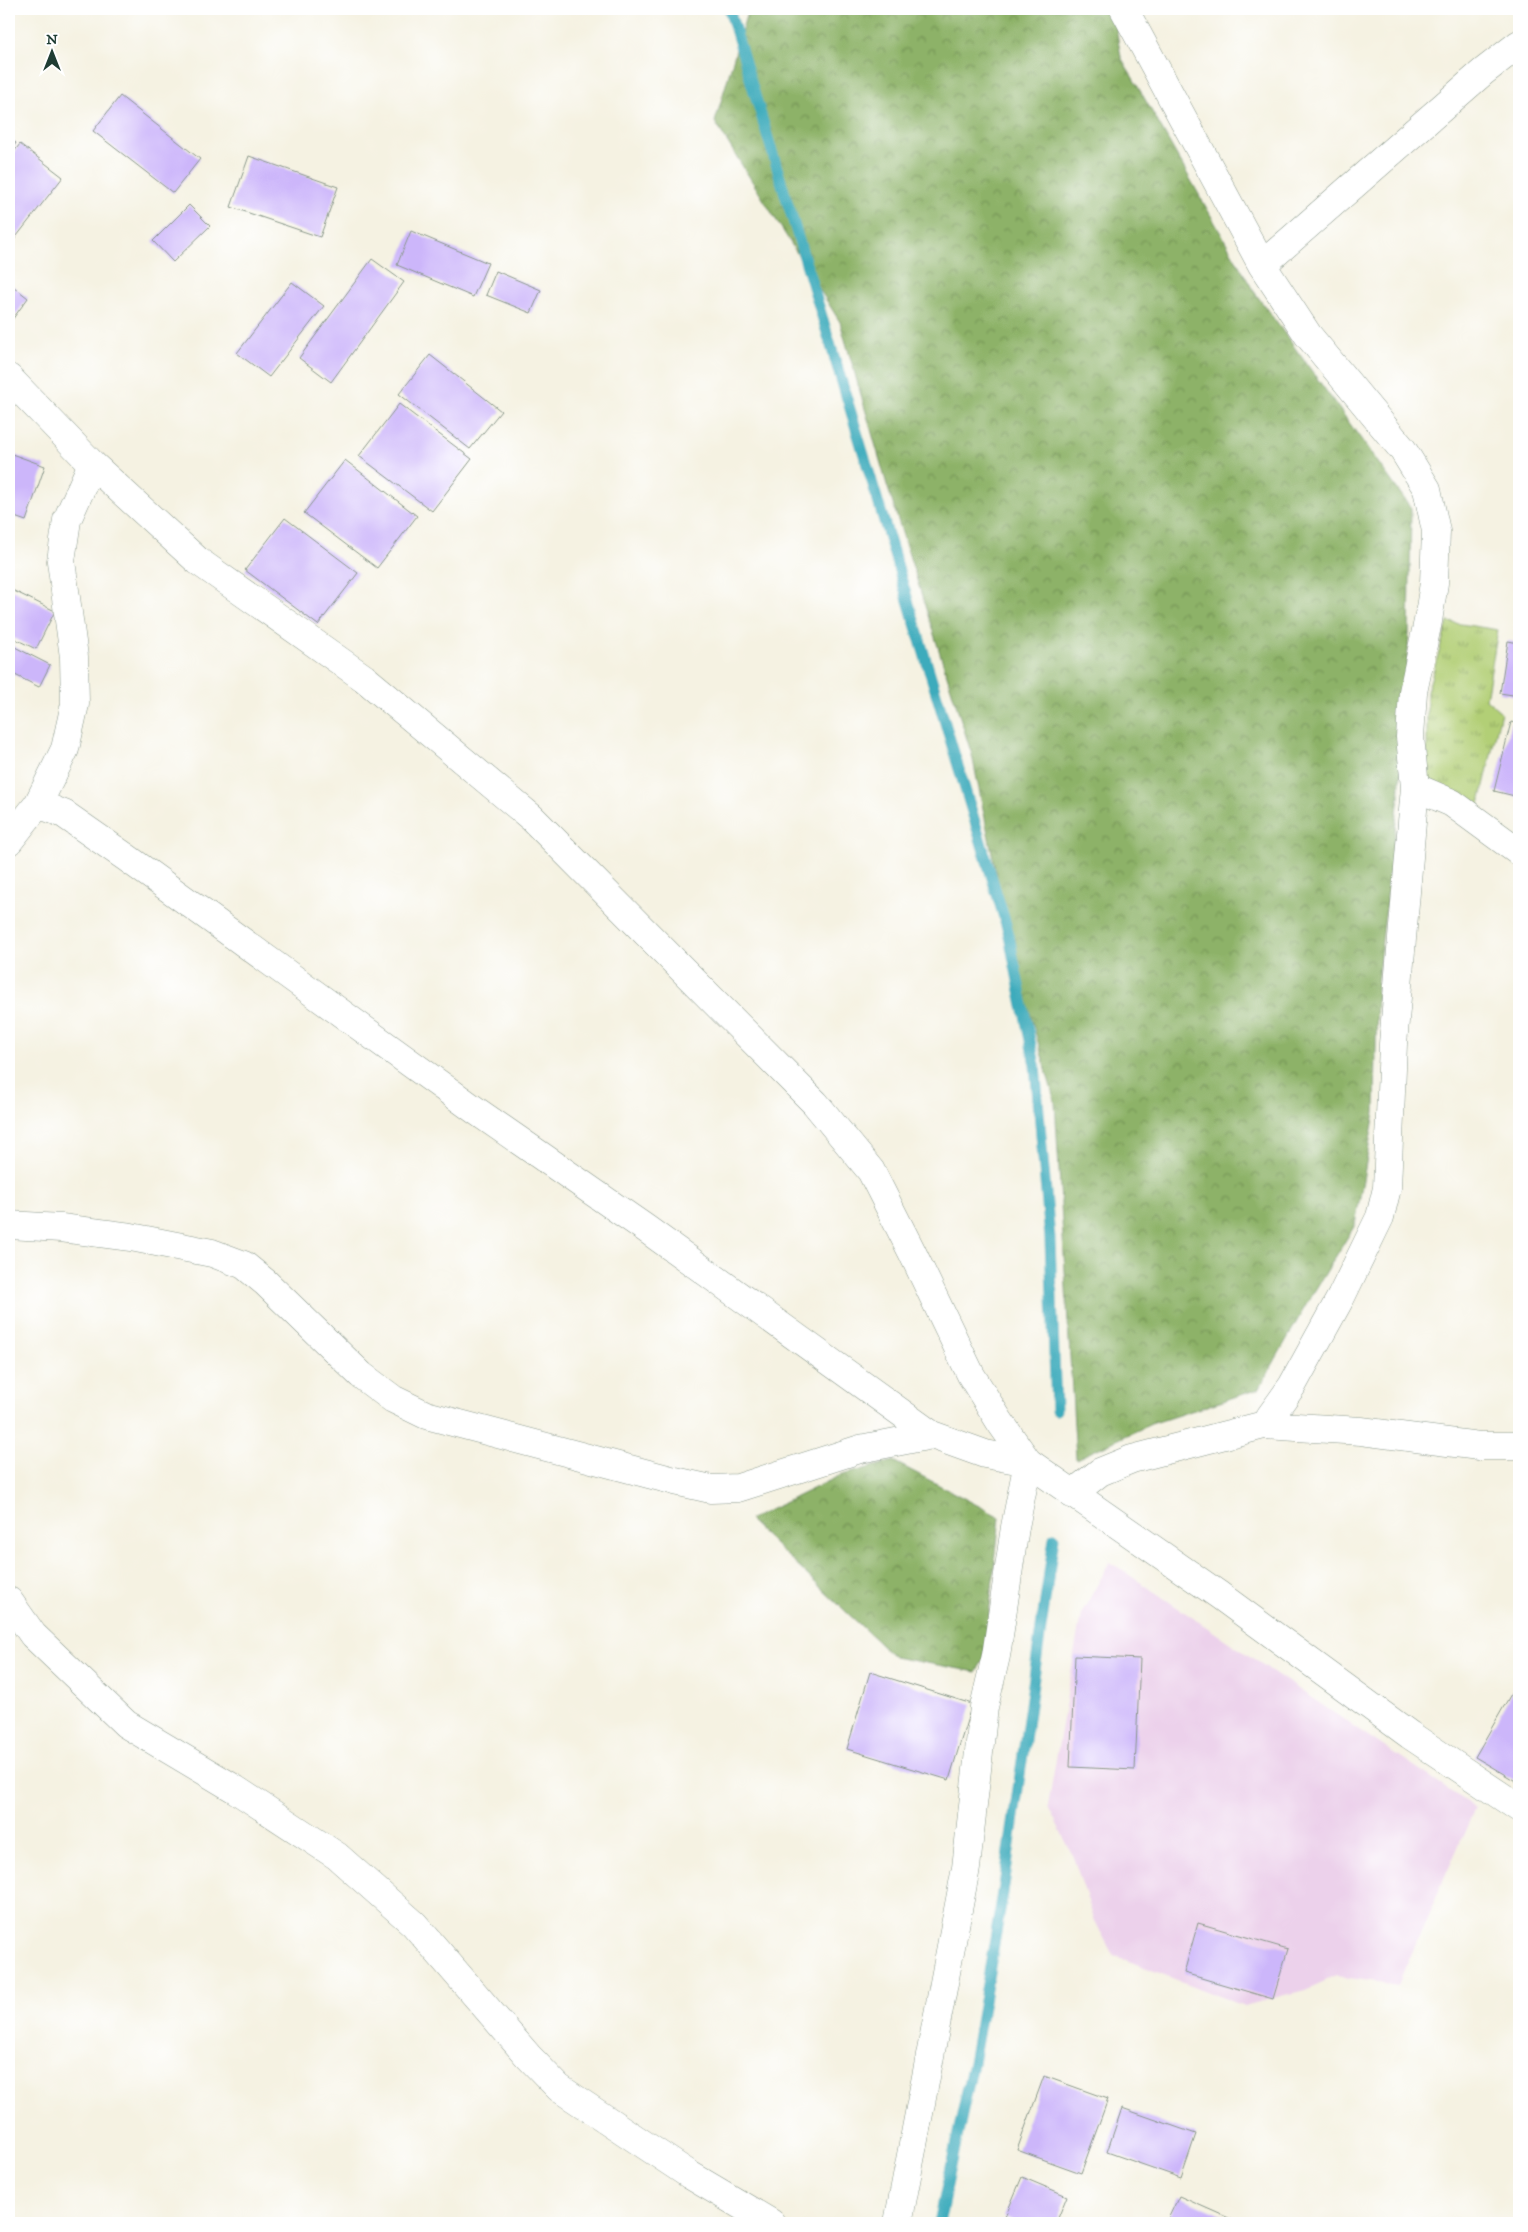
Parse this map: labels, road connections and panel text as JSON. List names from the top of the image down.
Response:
{
  "north": "top"
}
